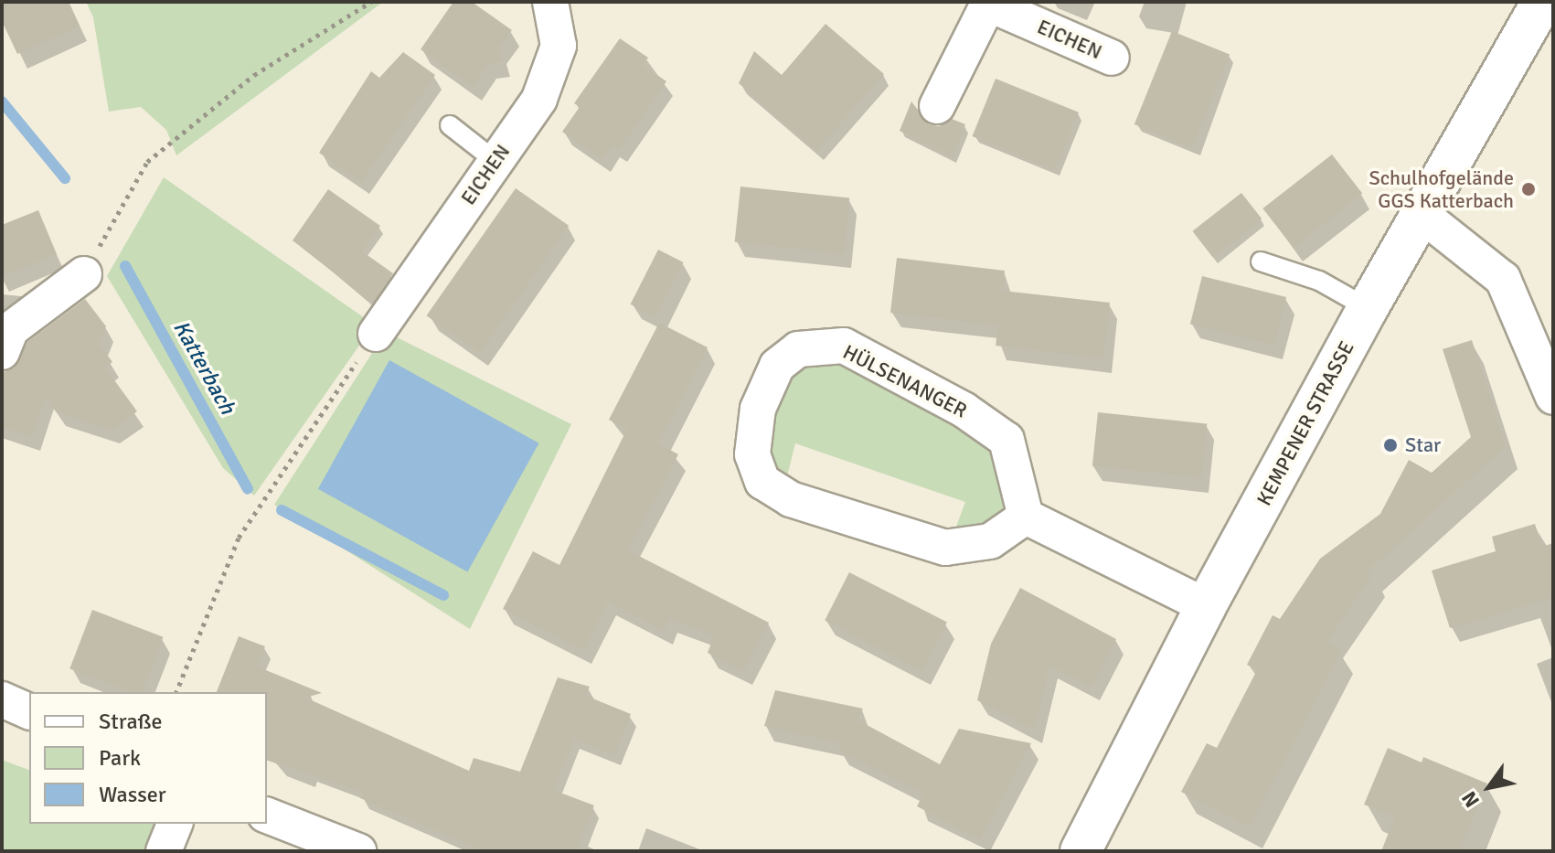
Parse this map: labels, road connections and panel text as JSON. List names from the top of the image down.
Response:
{
  "streets": {
    "main road": ["KEMPENER STRASSE"],
    "street": ["EICHEN", "HÜLSENANGER"]
  },
  "water": ["Katterbach"],
  "places": ["Schulhofgelände GGS Katterbach", "Star"],
  "legend": ["Straße", "Park", "Wasser"],
  "north": "bottom left"
}
